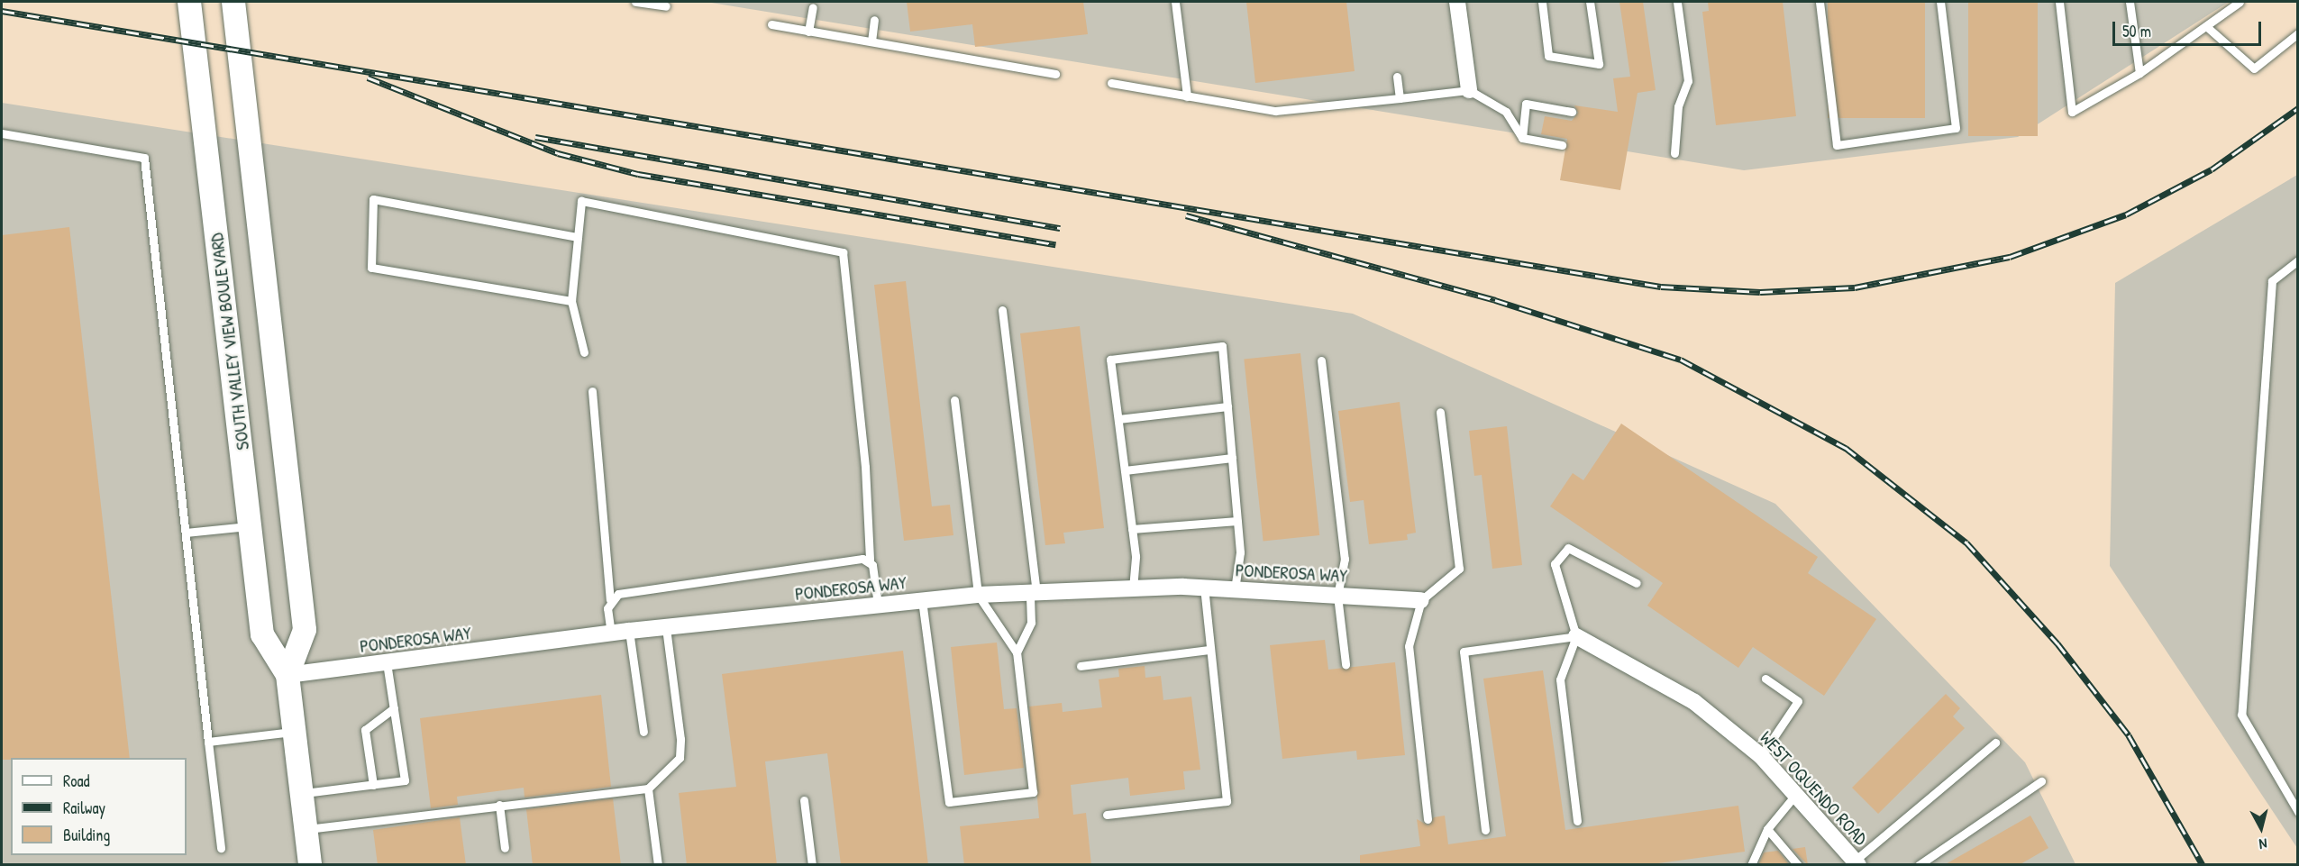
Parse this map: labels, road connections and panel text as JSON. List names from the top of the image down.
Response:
{
  "streets": {
    "main road": ["SOUTH VALLEY VIEW BOULEVARD"],
    "street": ["PONDEROSA WAY", "WEST OQUENDO ROAD"]
  },
  "crossings": [
    ["SOUTH VALLEY VIEW BOULEVARD", "PONDEROSA WAY"]
  ],
  "legend": ["Road", "Railway", "Building"],
  "scale_bar": "50 m",
  "north": "bottom"
}
